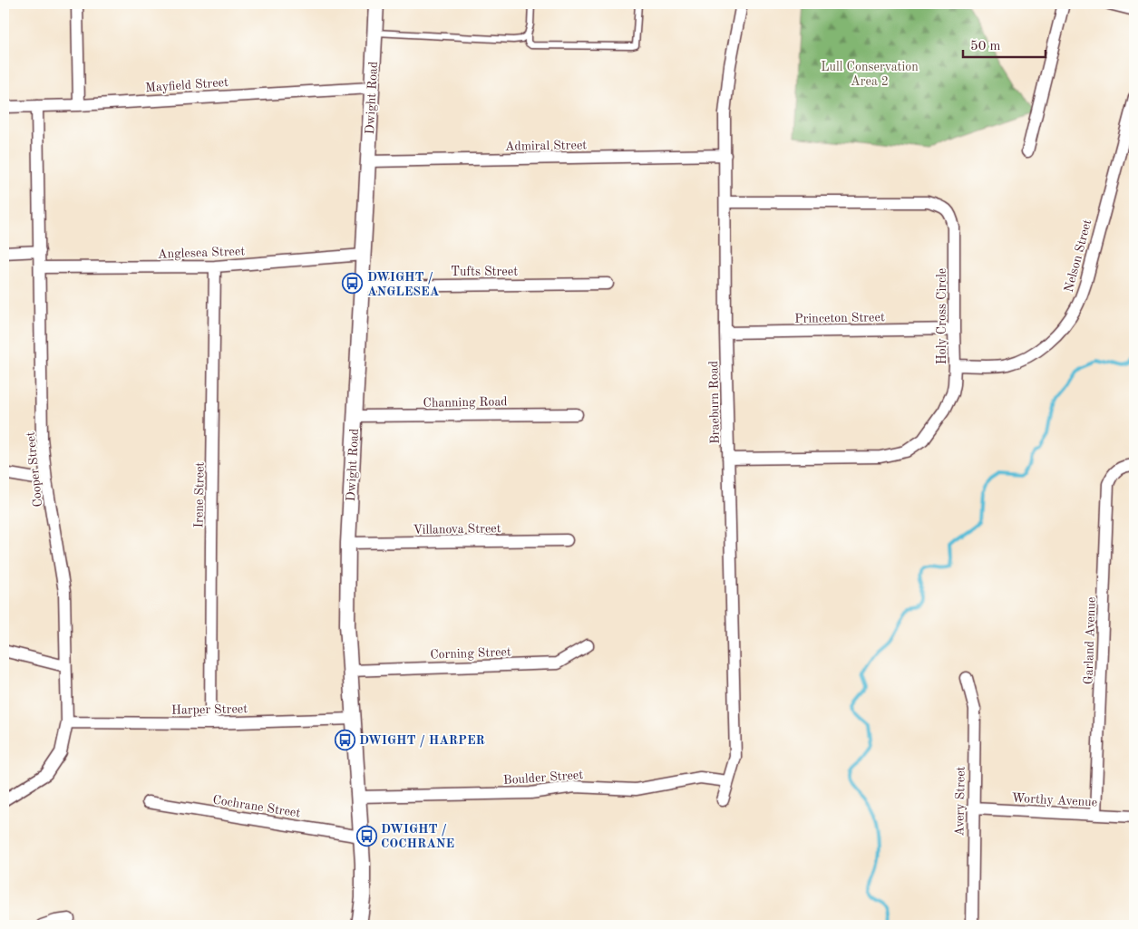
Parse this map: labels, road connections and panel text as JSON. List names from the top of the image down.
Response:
{
  "streets": {
    "main road": ["Dwight Road"],
    "street": [
      "Mayfield Street",
      "Admiral Street",
      "Anglesea Street",
      "Nelson Street",
      "Tufts Street",
      "Holy Cross Circle",
      "Princeton Street",
      "Channing Road",
      "Braeburn Road",
      "Cooper Street",
      "Irene Street",
      "Villanova Street",
      "Garland Avenue",
      "Corning Street",
      "Harper Street",
      "Boulder Street",
      "Worthy Avenue",
      "Avery Street",
      "Cochrane Street"
    ]
  },
  "crossings": [
    ["Mayfield Street", "Dwight Road"],
    ["Mayfield Street", "Cooper Street"],
    ["Dwight Road", "Admiral Street"],
    ["Dwight Road", "Anglesea Street"],
    ["Dwight Road", "Tufts Street"],
    ["Dwight Road", "Channing Road"],
    ["Dwight Road", "Villanova Street"],
    ["Dwight Road", "Corning Street"],
    ["Dwight Road", "Harper Street"],
    ["Dwight Road", "Boulder Street"],
    ["Dwight Road", "Cochrane Street"],
    ["Admiral Street", "Braeburn Road"],
    ["Anglesea Street", "Cooper Street"],
    ["Anglesea Street", "Irene Street"],
    ["Nelson Street", "Holy Cross Circle"],
    ["Holy Cross Circle", "Princeton Street"],
    ["Holy Cross Circle", "Braeburn Road"],
    ["Princeton Street", "Braeburn Road"],
    ["Braeburn Road", "Boulder Street"],
    ["Cooper Street", "Harper Street"],
    ["Irene Street", "Harper Street"],
    ["Garland Avenue", "Worthy Avenue"],
    ["Worthy Avenue", "Avery Street"]
  ],
  "parks": ["Lull Conservation Area 2"],
  "places": {
    "bus stop": ["DWIGHT / ANGLESEA", "DWIGHT / HARPER", "DWIGHT / COCHRANE"]
  },
  "scale_bar": "50 m"
}
